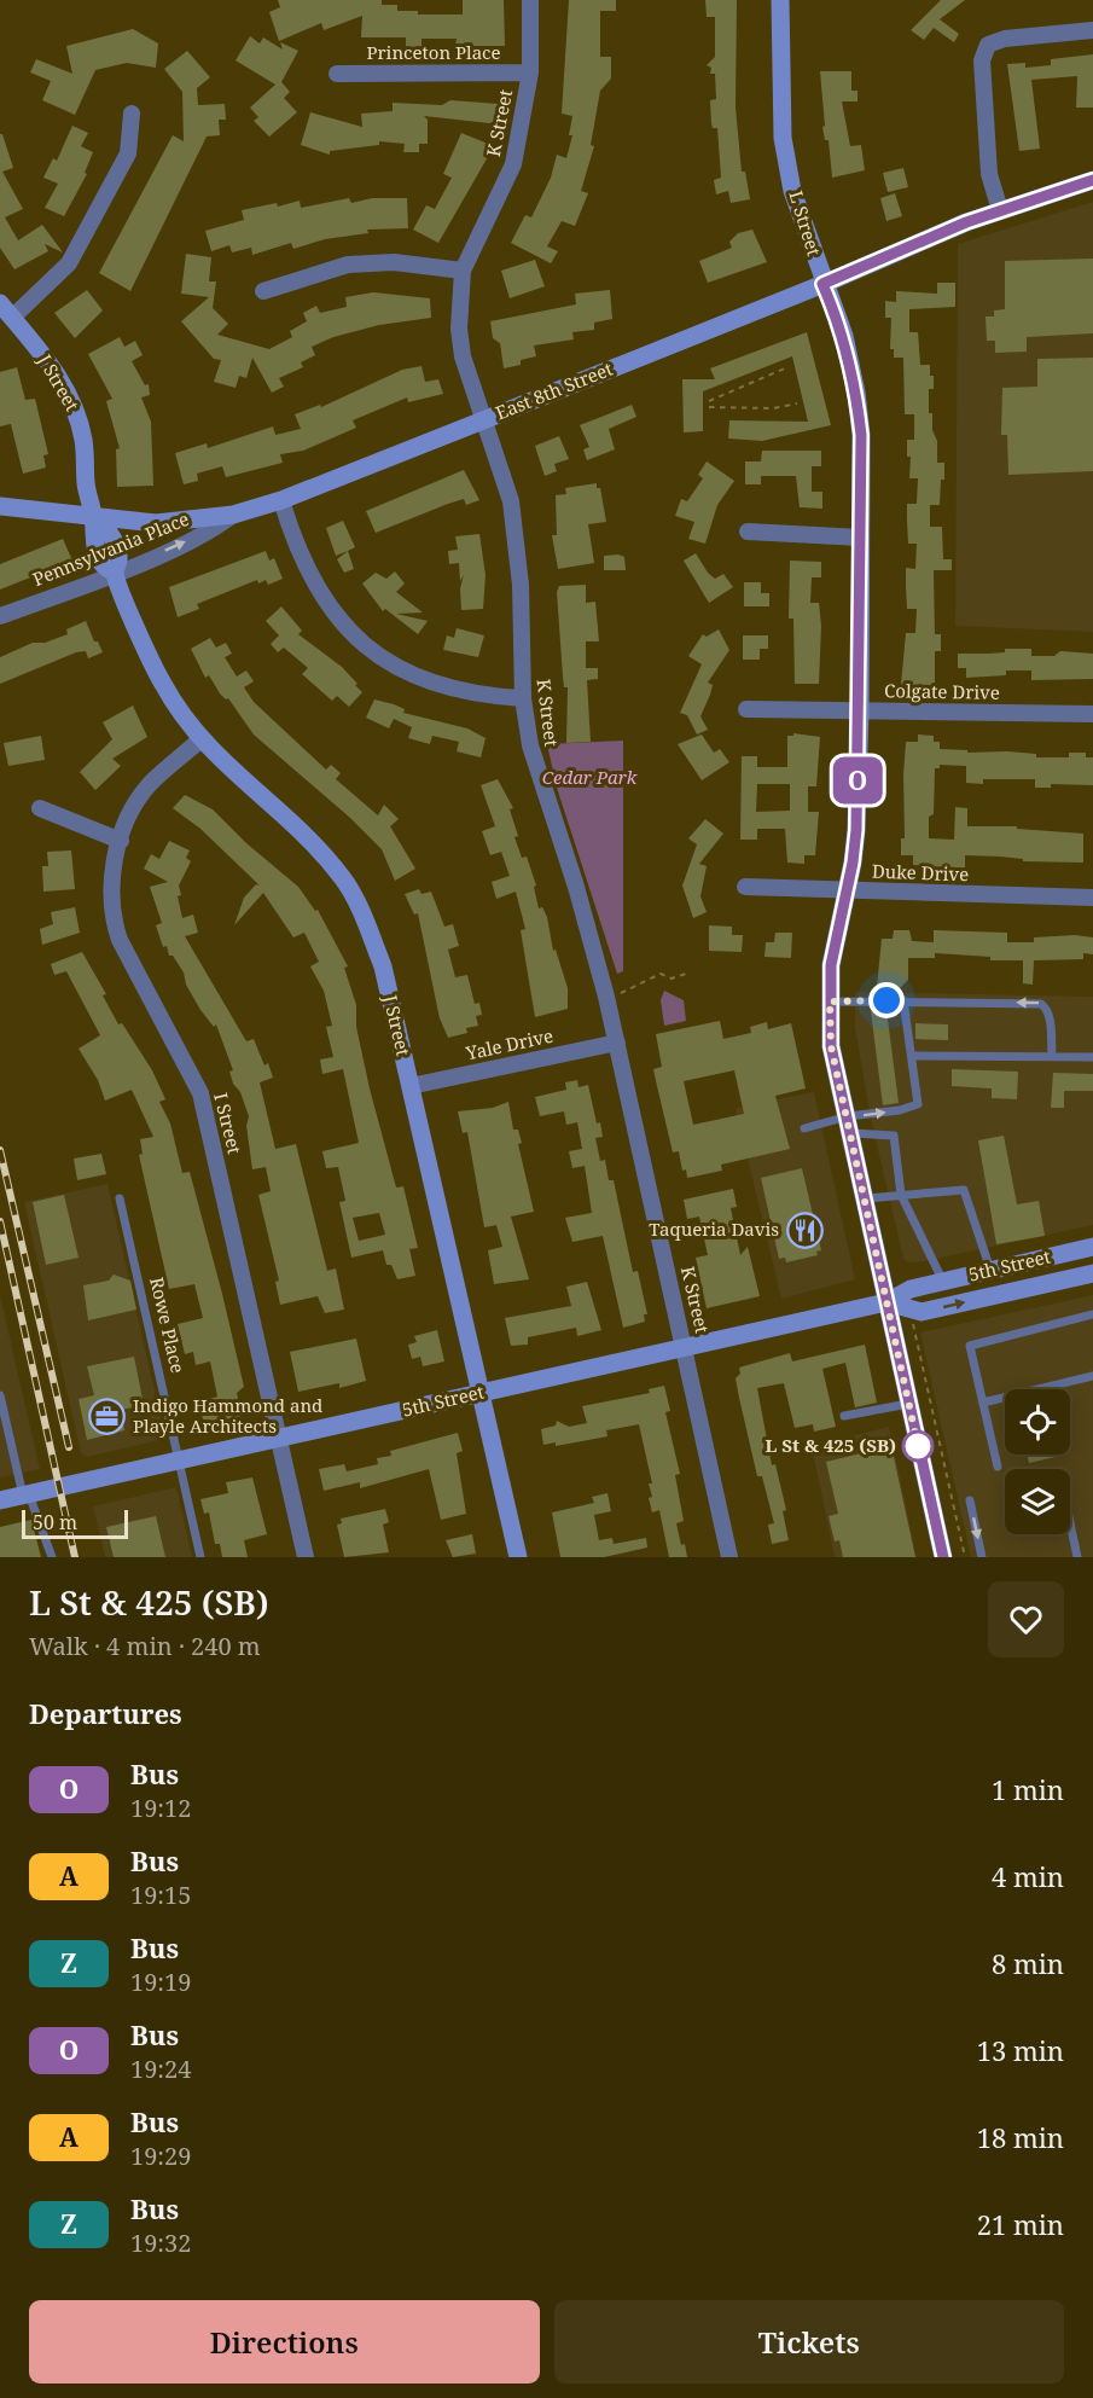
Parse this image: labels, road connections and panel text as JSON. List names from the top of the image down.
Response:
{
  "streets": {
    "street": [
      "Princeton Place",
      "K Street",
      "L Street",
      "J Street",
      "East 8th Street",
      "Pennsylvania Place",
      "Colgate Drive",
      "Duke Drive",
      "Yale Drive",
      "I Street",
      "5th Street"
    ],
    "lane": ["Rowe Place"]
  },
  "crossings": [
    ["Princeton Place", "K Street"],
    ["K Street", "East 8th Street"],
    ["K Street", "Yale Drive"],
    ["K Street", "5th Street"],
    ["L Street", "East 8th Street"],
    ["L Street", "Colgate Drive"],
    ["L Street", "Duke Drive"],
    ["L Street", "5th Street"],
    ["J Street", "East 8th Street"],
    ["J Street", "Pennsylvania Place"],
    ["J Street", "Yale Drive"],
    ["J Street", "I Street"],
    ["J Street", "5th Street"],
    ["East 8th Street", "Pennsylvania Place"],
    ["I Street", "5th Street"],
    ["5th Street", "Rowe Place"]
  ],
  "one_way": ["Pennsylvania Place"],
  "parks": ["Cedar Park"],
  "places": {
    "restaurant": ["Taqueria Davis"],
    "office": ["Indigo Hammond and Playle Architects"],
    "other": ["L St & 425 (SB)"]
  },
  "lines": ["bus line O"],
  "scale_bar": "50 m",
  "page": {
    "on_map": "O",
    "scale": "50 m",
    "heading": [
      ["L St & 425 (SB)", "Walk · 4 min · 240 m"],
      "Departures"
    ],
    "list": [
      {
        "mark": "O",
        "name": "Bus",
        "note": "19:12",
        "value": "1 min"
      },
      {
        "mark": "A",
        "name": "Bus",
        "note": "19:15",
        "value": "4 min"
      },
      {
        "mark": "Z",
        "name": "Bus",
        "note": "19:19",
        "value": "8 min"
      },
      {
        "mark": "O",
        "name": "Bus",
        "note": "19:24",
        "value": "13 min"
      },
      {
        "mark": "A",
        "name": "Bus",
        "note": "19:29",
        "value": "18 min"
      },
      {
        "mark": "Z",
        "name": "Bus",
        "note": "19:32",
        "value": "21 min"
      }
    ],
    "buttons": ["Directions", "Tickets"]
  }
}
